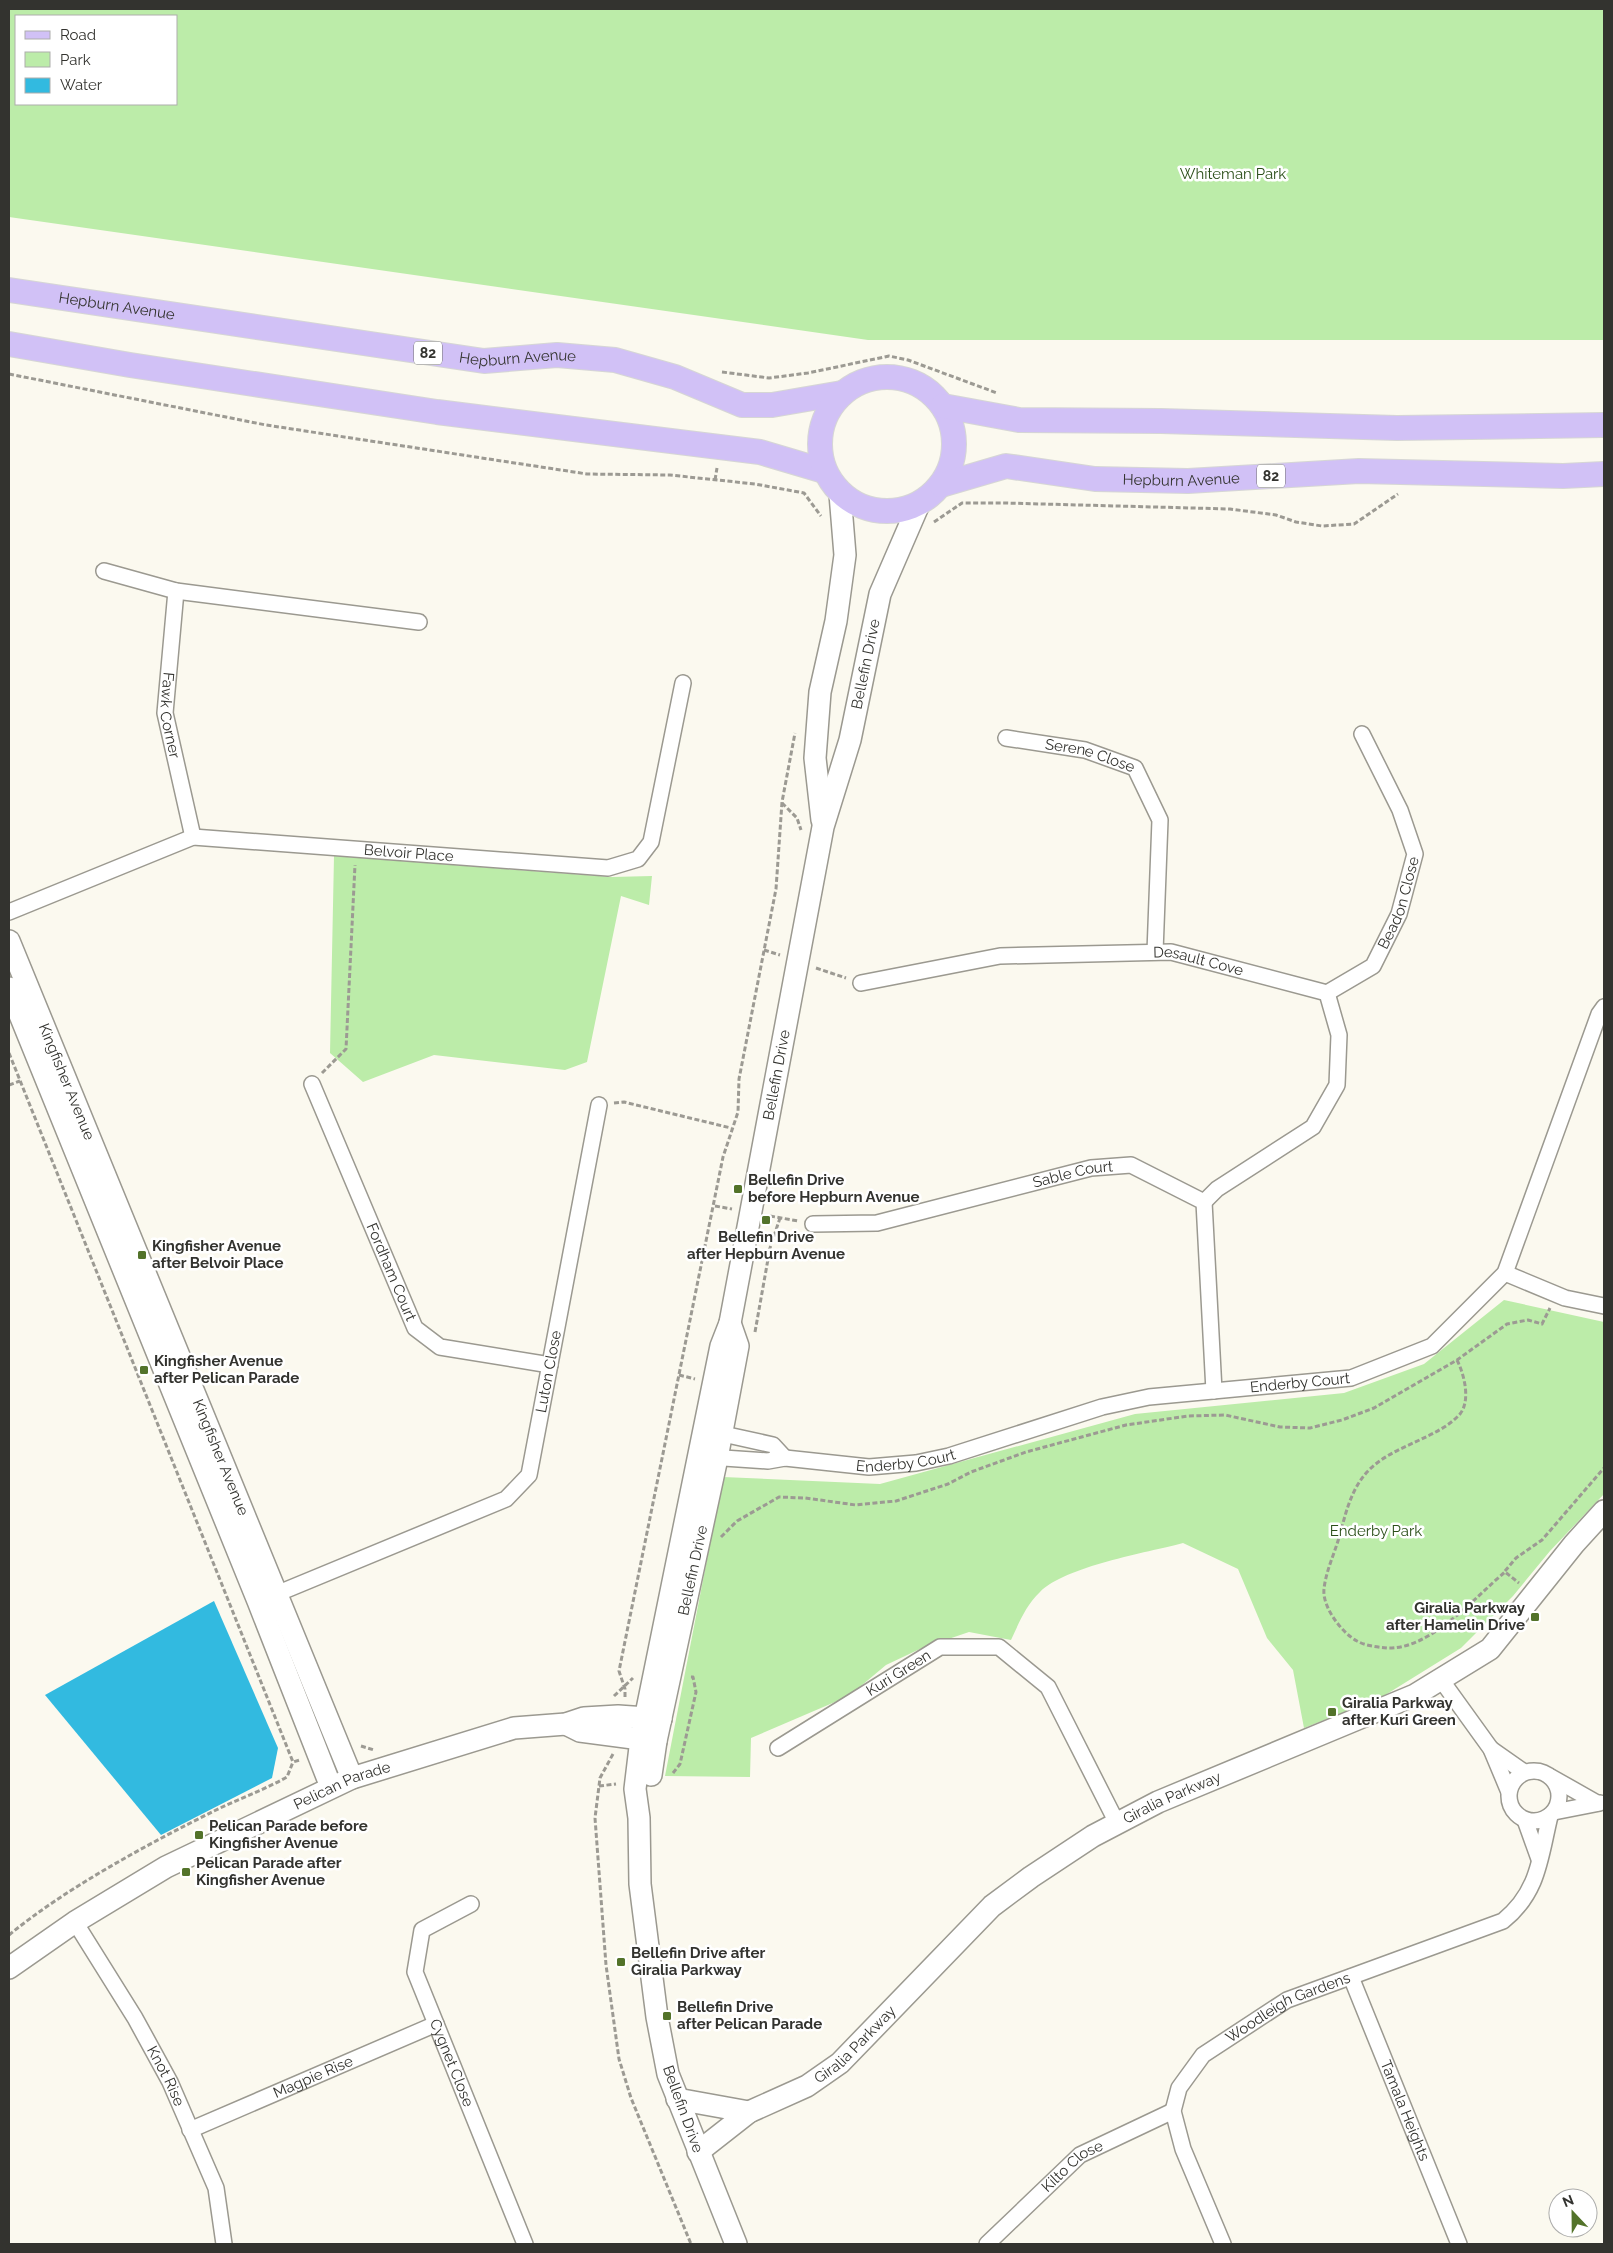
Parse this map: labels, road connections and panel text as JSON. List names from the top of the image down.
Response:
{
  "streets": {
    "main road": ["Hepburn Avenue", "82"],
    "street": [
      "Bellefin Drive",
      "Fawk Corner",
      "Serene Close",
      "Belvoir Place",
      "Beadon Close",
      "Desault Cove",
      "Kingfisher Avenue",
      "Sable Court",
      "Fordham Court",
      "Luton Close",
      "Enderby Court",
      "Kuri Green",
      "Pelican Parade",
      "Giralia Parkway",
      "Woodleigh Gardens",
      "Cygnet Close",
      "Knot Rise",
      "Magpie Rise",
      "Tamala Heights",
      "Kilto Close"
    ]
  },
  "crossings": [
    ["Hepburn Avenue", "82"],
    ["Hepburn Avenue", "Bellefin Drive"],
    ["82", "Bellefin Drive"],
    ["Bellefin Drive", "Enderby Court"],
    ["Bellefin Drive", "Pelican Parade"],
    ["Bellefin Drive", "Giralia Parkway"],
    ["Fawk Corner", "Belvoir Place"],
    ["Serene Close", "Desault Cove"],
    ["Beadon Close", "Desault Cove"],
    ["Kingfisher Avenue", "Luton Close"],
    ["Kingfisher Avenue", "Pelican Parade"],
    ["Fordham Court", "Luton Close"],
    ["Kuri Green", "Giralia Parkway"],
    ["Pelican Parade", "Knot Rise"],
    ["Woodleigh Gardens", "Tamala Heights"],
    ["Woodleigh Gardens", "Kilto Close"],
    ["Cygnet Close", "Magpie Rise"],
    ["Knot Rise", "Magpie Rise"]
  ],
  "parks": ["Whiteman Park", "Enderby Park"],
  "places": {
    "transit": [
      "Bellefin Drive before Hepburn Avenue",
      "Bellefin Drive after Hepburn Avenue",
      "Kingfisher Avenue after Belvoir Place",
      "Kingfisher Avenue after Pelican Parade",
      "Giralia Parkway after Hamelin Drive",
      "Giralia Parkway after Kuri Green",
      "Pelican Parade before Kingfisher Avenue",
      "Pelican Parade after Kingfisher Avenue",
      "Bellefin Drive after Giralia Parkway",
      "Bellefin Drive after Pelican Parade"
    ]
  },
  "legend": ["Road", "Park", "Water"],
  "north": "top"
}
